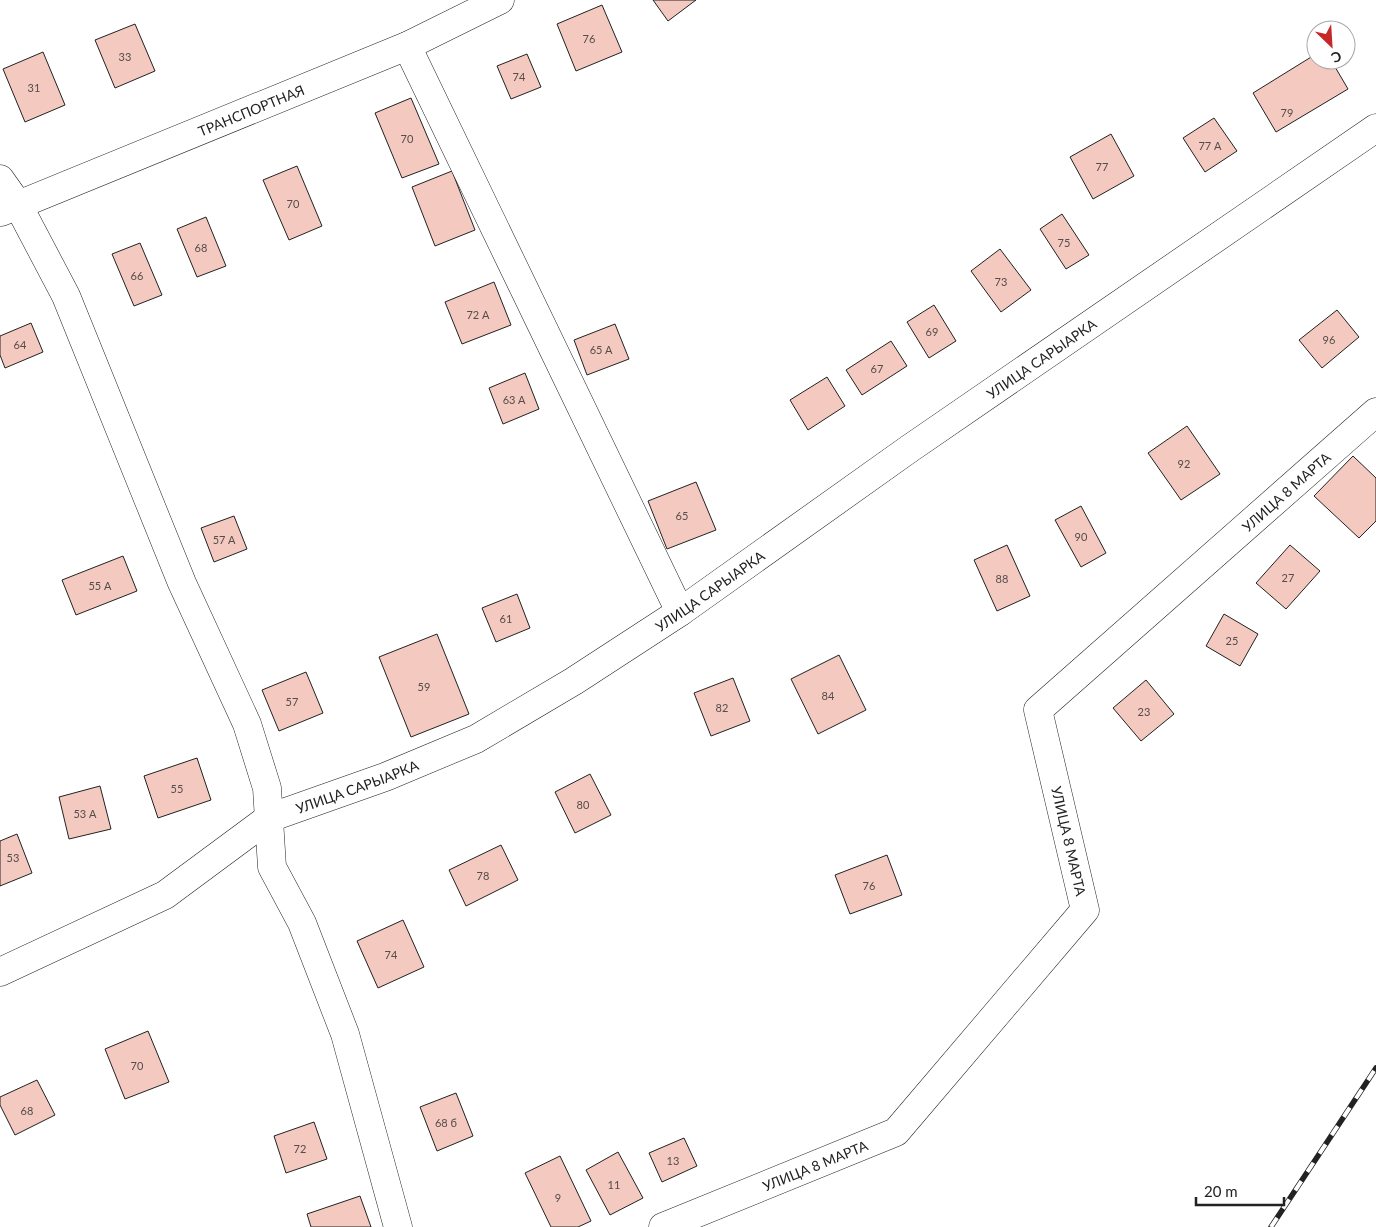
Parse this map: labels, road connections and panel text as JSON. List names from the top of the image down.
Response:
{
  "streets": {
    "street": ["ТРАНСПОРТНАЯ", "УЛИЦА САРЫАРКА", "УЛИЦА 8 МАРТА"]
  },
  "house_numbers": [
    "76",
    "33",
    "74",
    "31",
    "79",
    "70",
    "77 А",
    "77",
    "70",
    "75",
    "68",
    "66",
    "73",
    "72 А",
    "69",
    "96",
    "64",
    "65 A",
    "67",
    "63 A",
    "92",
    "65",
    "90",
    "57 A",
    "27",
    "88",
    "55 А",
    "61",
    "25",
    "59",
    "84",
    "57",
    "82",
    "23",
    "55",
    "80",
    "53 А",
    "53",
    "78",
    "76",
    "74",
    "70",
    "68",
    "68 б",
    "72",
    "13",
    "11",
    "9"
  ],
  "scale_bar": "20 m",
  "north": "bottom right"
}
